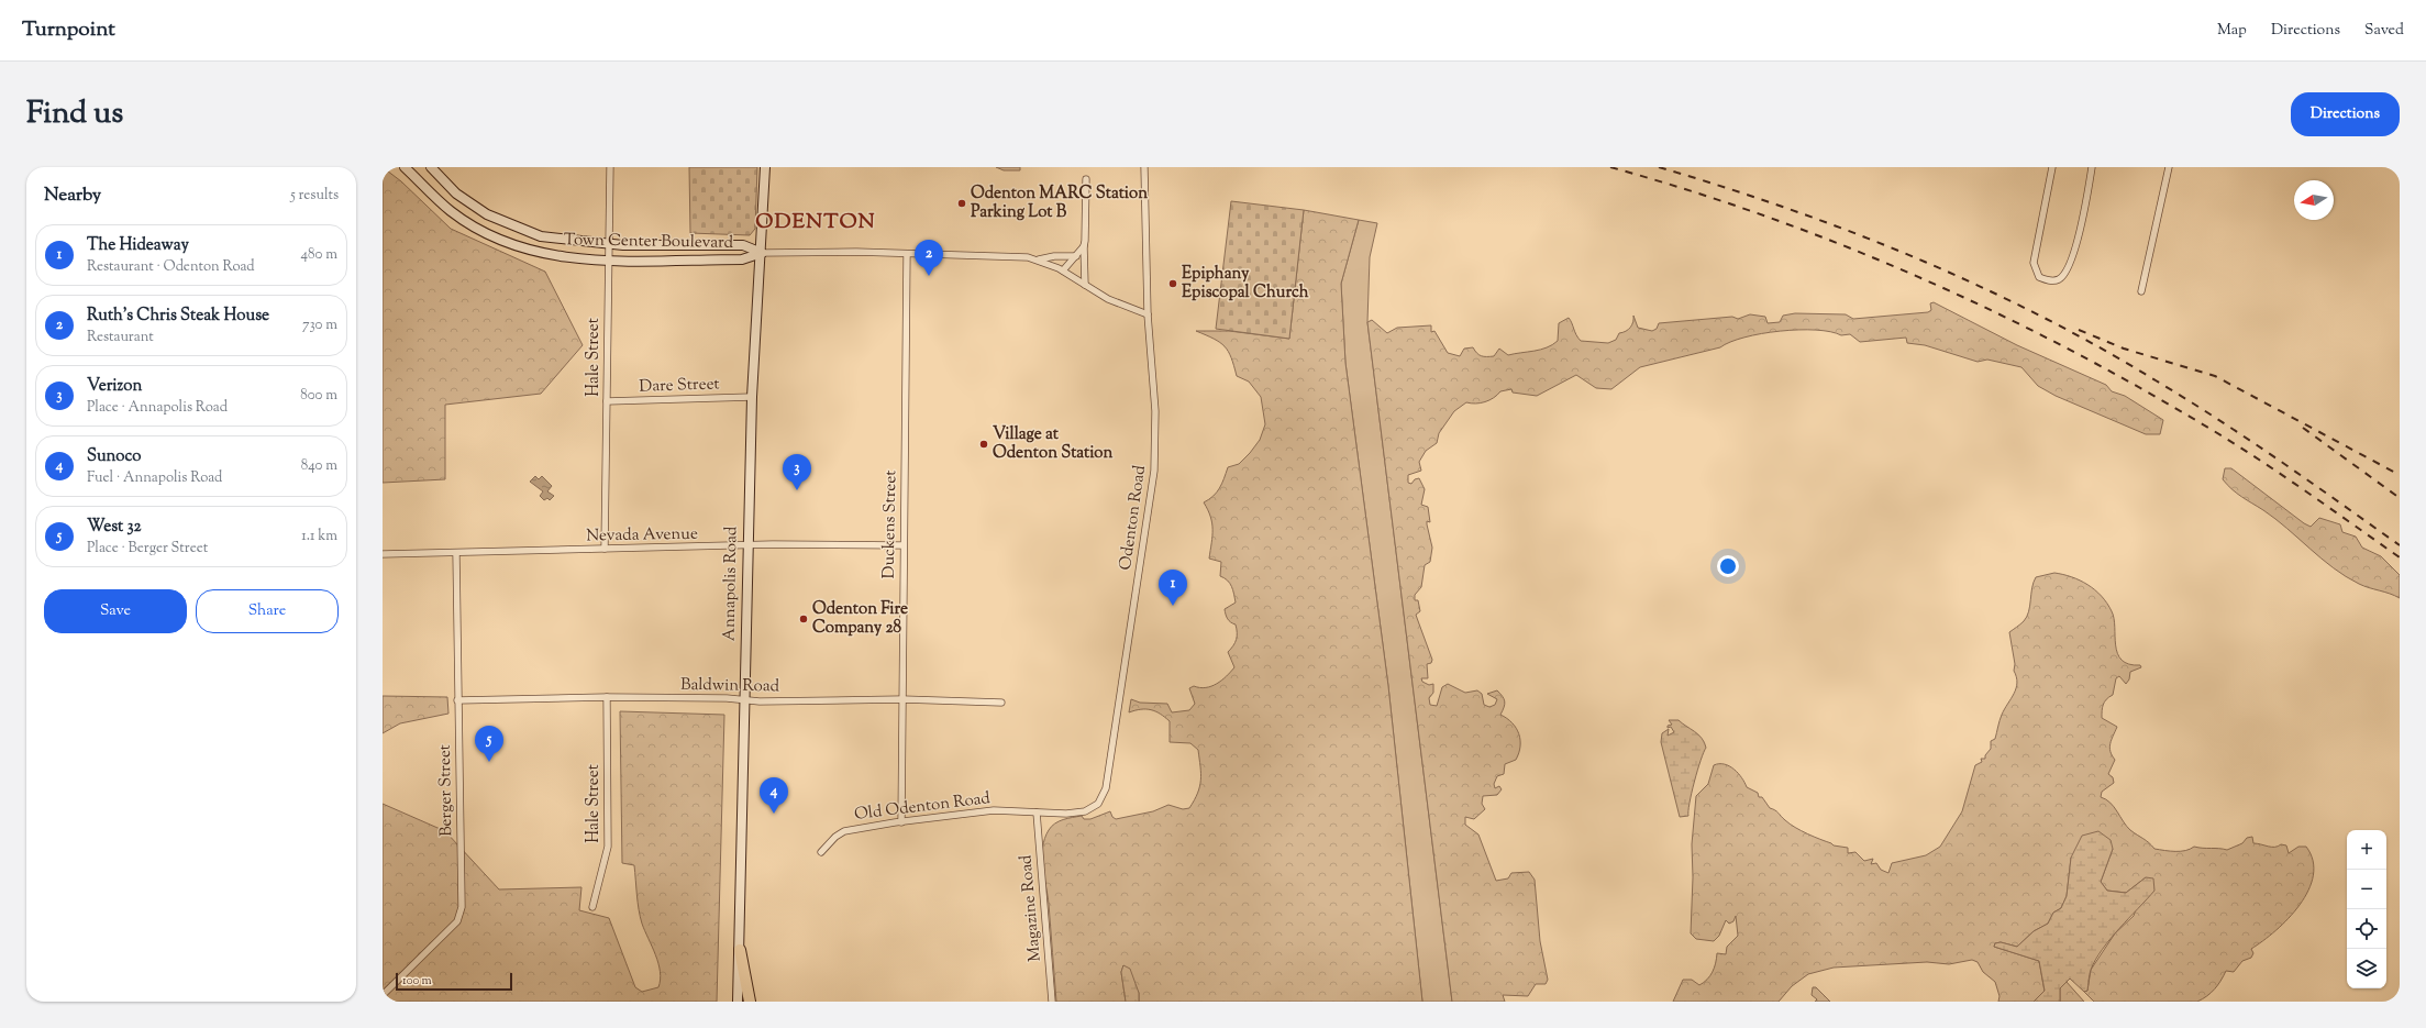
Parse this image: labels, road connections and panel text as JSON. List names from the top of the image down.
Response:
{
  "streets": {
    "main road": ["Town Center Boulevard", "Annapolis Road"],
    "street": [
      "Hale Street",
      "Dare Street",
      "Odenton Road",
      "Duckens Street",
      "Nevada Avenue",
      "Baldwin Road",
      "Berger Street",
      "Old Odenton Road",
      "Magazine Road"
    ]
  },
  "crossings": [
    ["Town Center Boulevard", "Hale Street"],
    ["Town Center Boulevard", "Odenton Road"],
    ["Town Center Boulevard", "Duckens Street"],
    ["Town Center Boulevard", "Annapolis Road"],
    ["Hale Street", "Dare Street"],
    ["Hale Street", "Nevada Avenue"],
    ["Hale Street", "Baldwin Road"],
    ["Dare Street", "Annapolis Road"],
    ["Odenton Road", "Old Odenton Road"],
    ["Odenton Road", "Magazine Road"],
    ["Duckens Street", "Nevada Avenue"],
    ["Duckens Street", "Baldwin Road"],
    ["Duckens Street", "Old Odenton Road"],
    ["Nevada Avenue", "Annapolis Road"],
    ["Nevada Avenue", "Berger Street"],
    ["Annapolis Road", "Baldwin Road"],
    ["Baldwin Road", "Berger Street"],
    ["Old Odenton Road", "Magazine Road"]
  ],
  "districts": ["ODENTON"],
  "places": [
    "Odenton MARC Station Parking Lot B",
    "Epiphany Episcopal Church",
    "Village at Odenton Station",
    "Odenton Fire Company 28"
  ],
  "scale_bar": "100 m",
  "north": "left",
  "page": {
    "header": "Turnpoint",
    "nav": ["Map", "Directions", "Saved"],
    "title": "Find us",
    "buttons": [
      "Directions",
      ["Save", "Share"]
    ],
    "heading": ["Nearby", "5 results"],
    "list": [
      {
        "mark": "1",
        "name": "The Hideaway",
        "note": "Restaurant · Odenton Road",
        "value": "480 m"
      },
      {
        "mark": "2",
        "name": "Ruth's Chris Steak House",
        "note": "Restaurant",
        "value": "730 m"
      },
      {
        "mark": "3",
        "name": "Verizon",
        "note": "Place · Annapolis Road",
        "value": "800 m"
      },
      {
        "mark": "4",
        "name": "Sunoco",
        "note": "Fuel · Annapolis Road",
        "value": "840 m"
      },
      {
        "mark": "5",
        "name": "West 32",
        "note": "Place · Berger Street",
        "value": "1.1 km"
      }
    ],
    "pins": [
      "2",
      "3",
      "1",
      "5",
      "4"
    ],
    "map_buttons": ["+", "−"],
    "scale": "100 m"
  }
}
